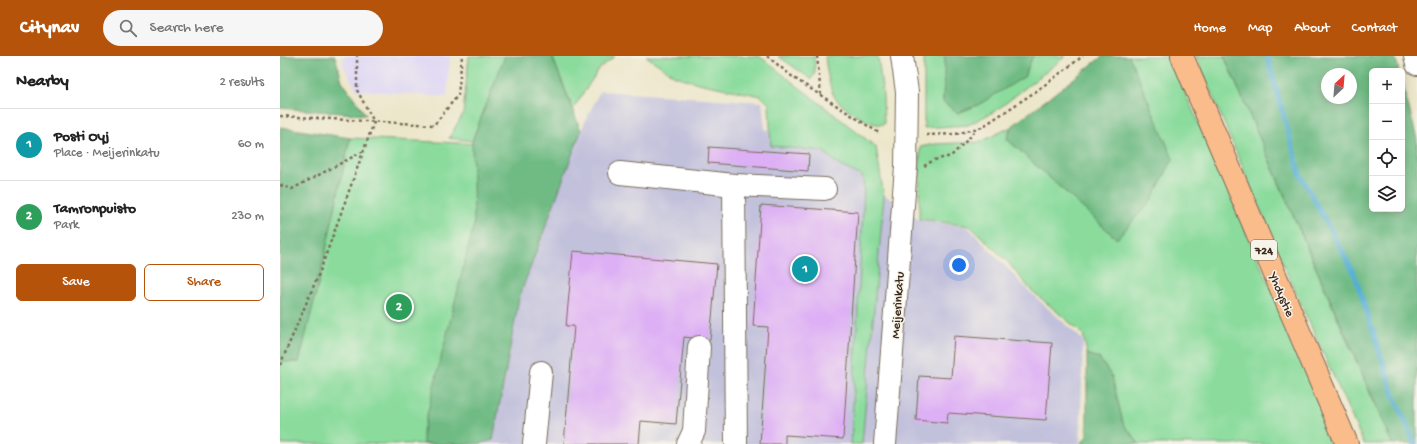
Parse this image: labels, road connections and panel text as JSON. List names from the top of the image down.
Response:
{
  "streets": {
    "main road": ["724", "Yhdystie"],
    "street": ["Meijerinkatu"]
  },
  "north": "top right",
  "page": {
    "header": "Citynav",
    "search": "Search here",
    "nav": [
      "Home",
      "Map",
      "About",
      "Contact"
    ],
    "heading": ["Nearby", "2 results"],
    "map_buttons": ["+", "−"],
    "list": [
      {
        "mark": "1",
        "name": "Posti Oyj",
        "note": "Place · Meijerinkatu",
        "value": "60 m"
      },
      {
        "mark": "2",
        "name": "Tamronpuisto",
        "note": "Park",
        "value": "230 m"
      }
    ],
    "buttons": ["Save", "Share"],
    "pins": ["1", "2"]
  }
}
